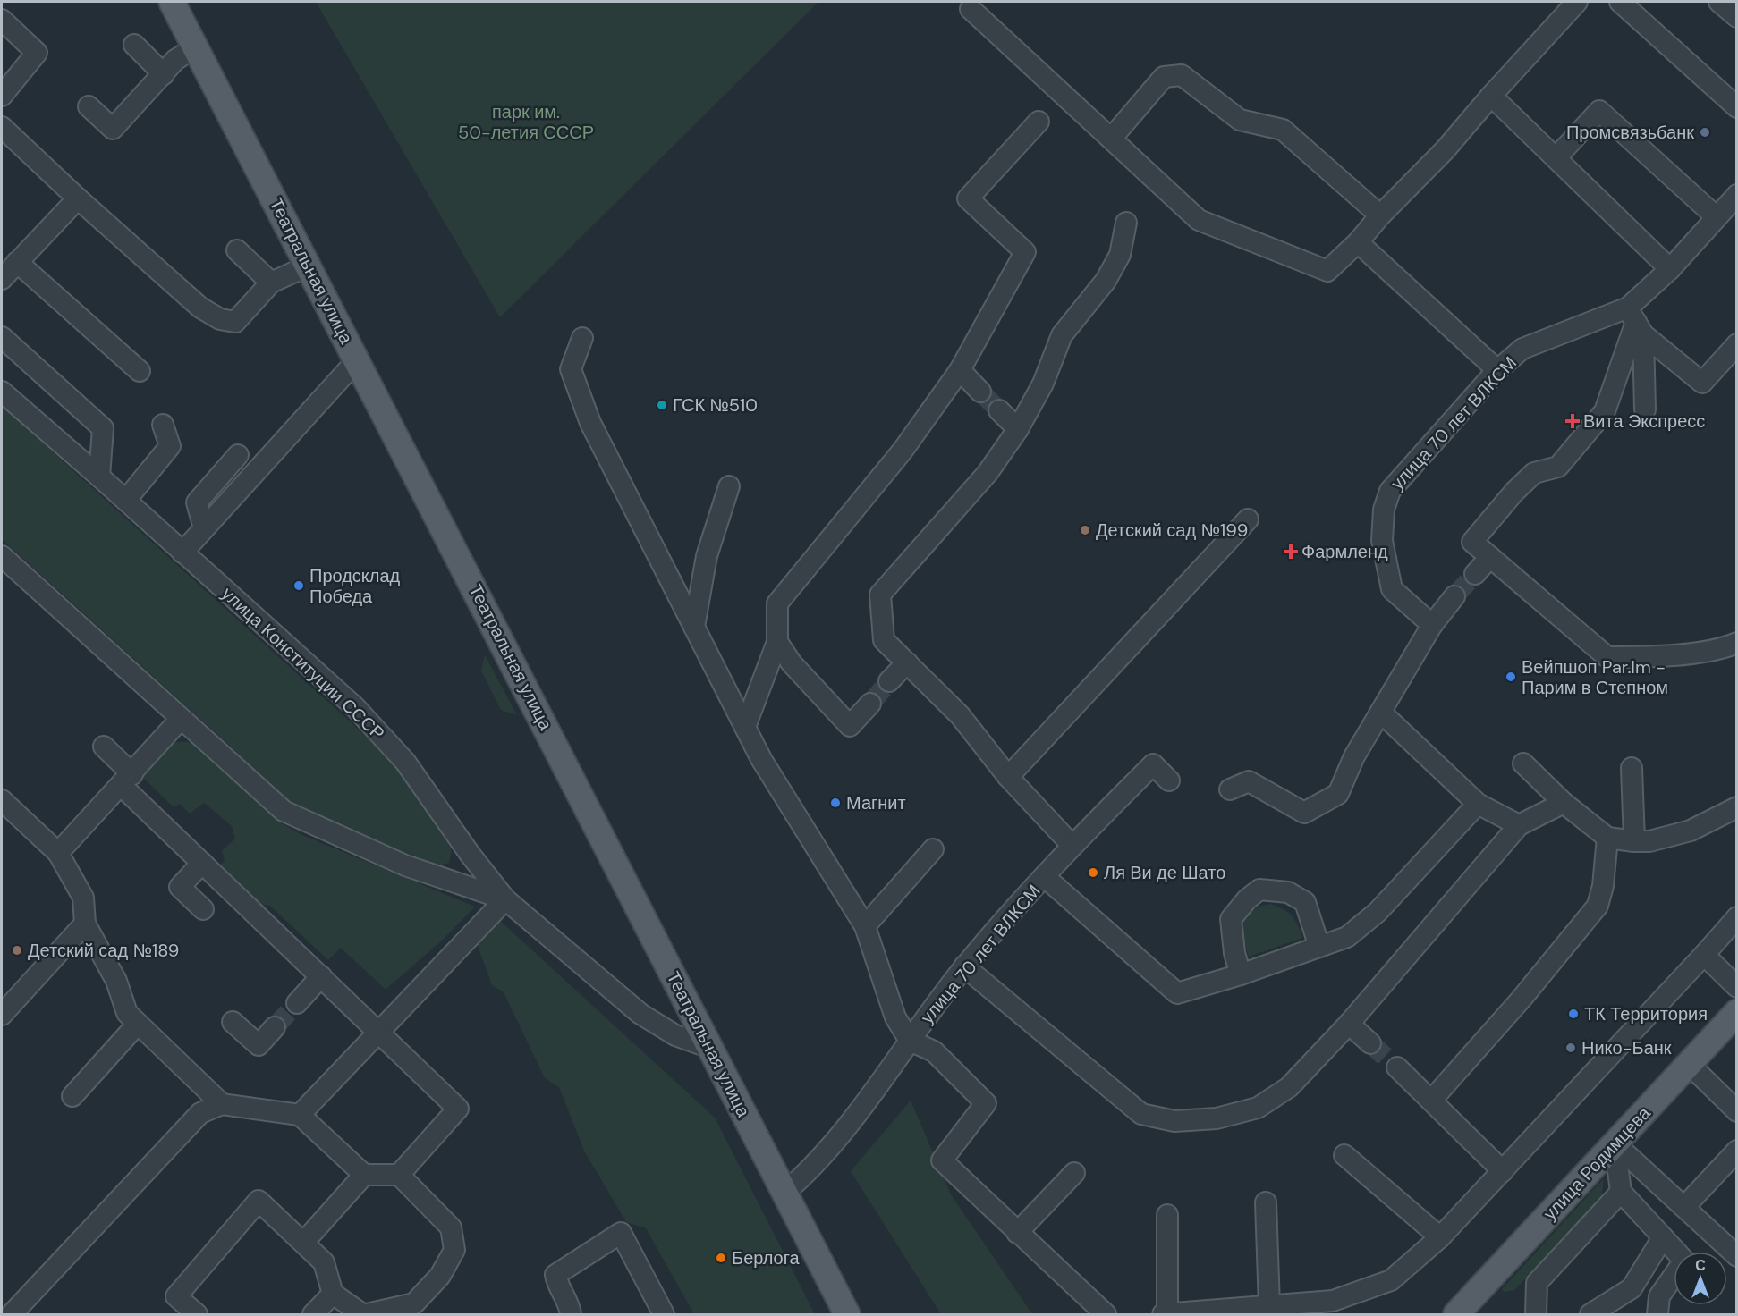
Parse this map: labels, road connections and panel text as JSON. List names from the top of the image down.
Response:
{
  "streets": {
    "main road": ["Театральная улица", "улица Родимцева"],
    "street": ["улица 70 лет ВЛКСМ", "улица Конституции СССР"]
  },
  "crossings": [
    ["Театральная улица", "улица 70 лет ВЛКСМ"],
    ["Театральная улица", "улица Конституции СССР"]
  ],
  "parks": ["парк им. 50-летия СССР"],
  "places": {
    "other": [
      "Промсвязьбанк",
      "ГСК №510",
      "Детский сад №199",
      "Продсклад Победа",
      "Вейпшоп Par.Im - Парим в Степном",
      "Магнит",
      "Ля Ви де Шато",
      "Детский сад №189",
      "ТК Территория",
      "Нико-Банк",
      "Берлога"
    ],
    "health": ["Вита Экспресс", "Фармленд"]
  },
  "north": "top"
}
